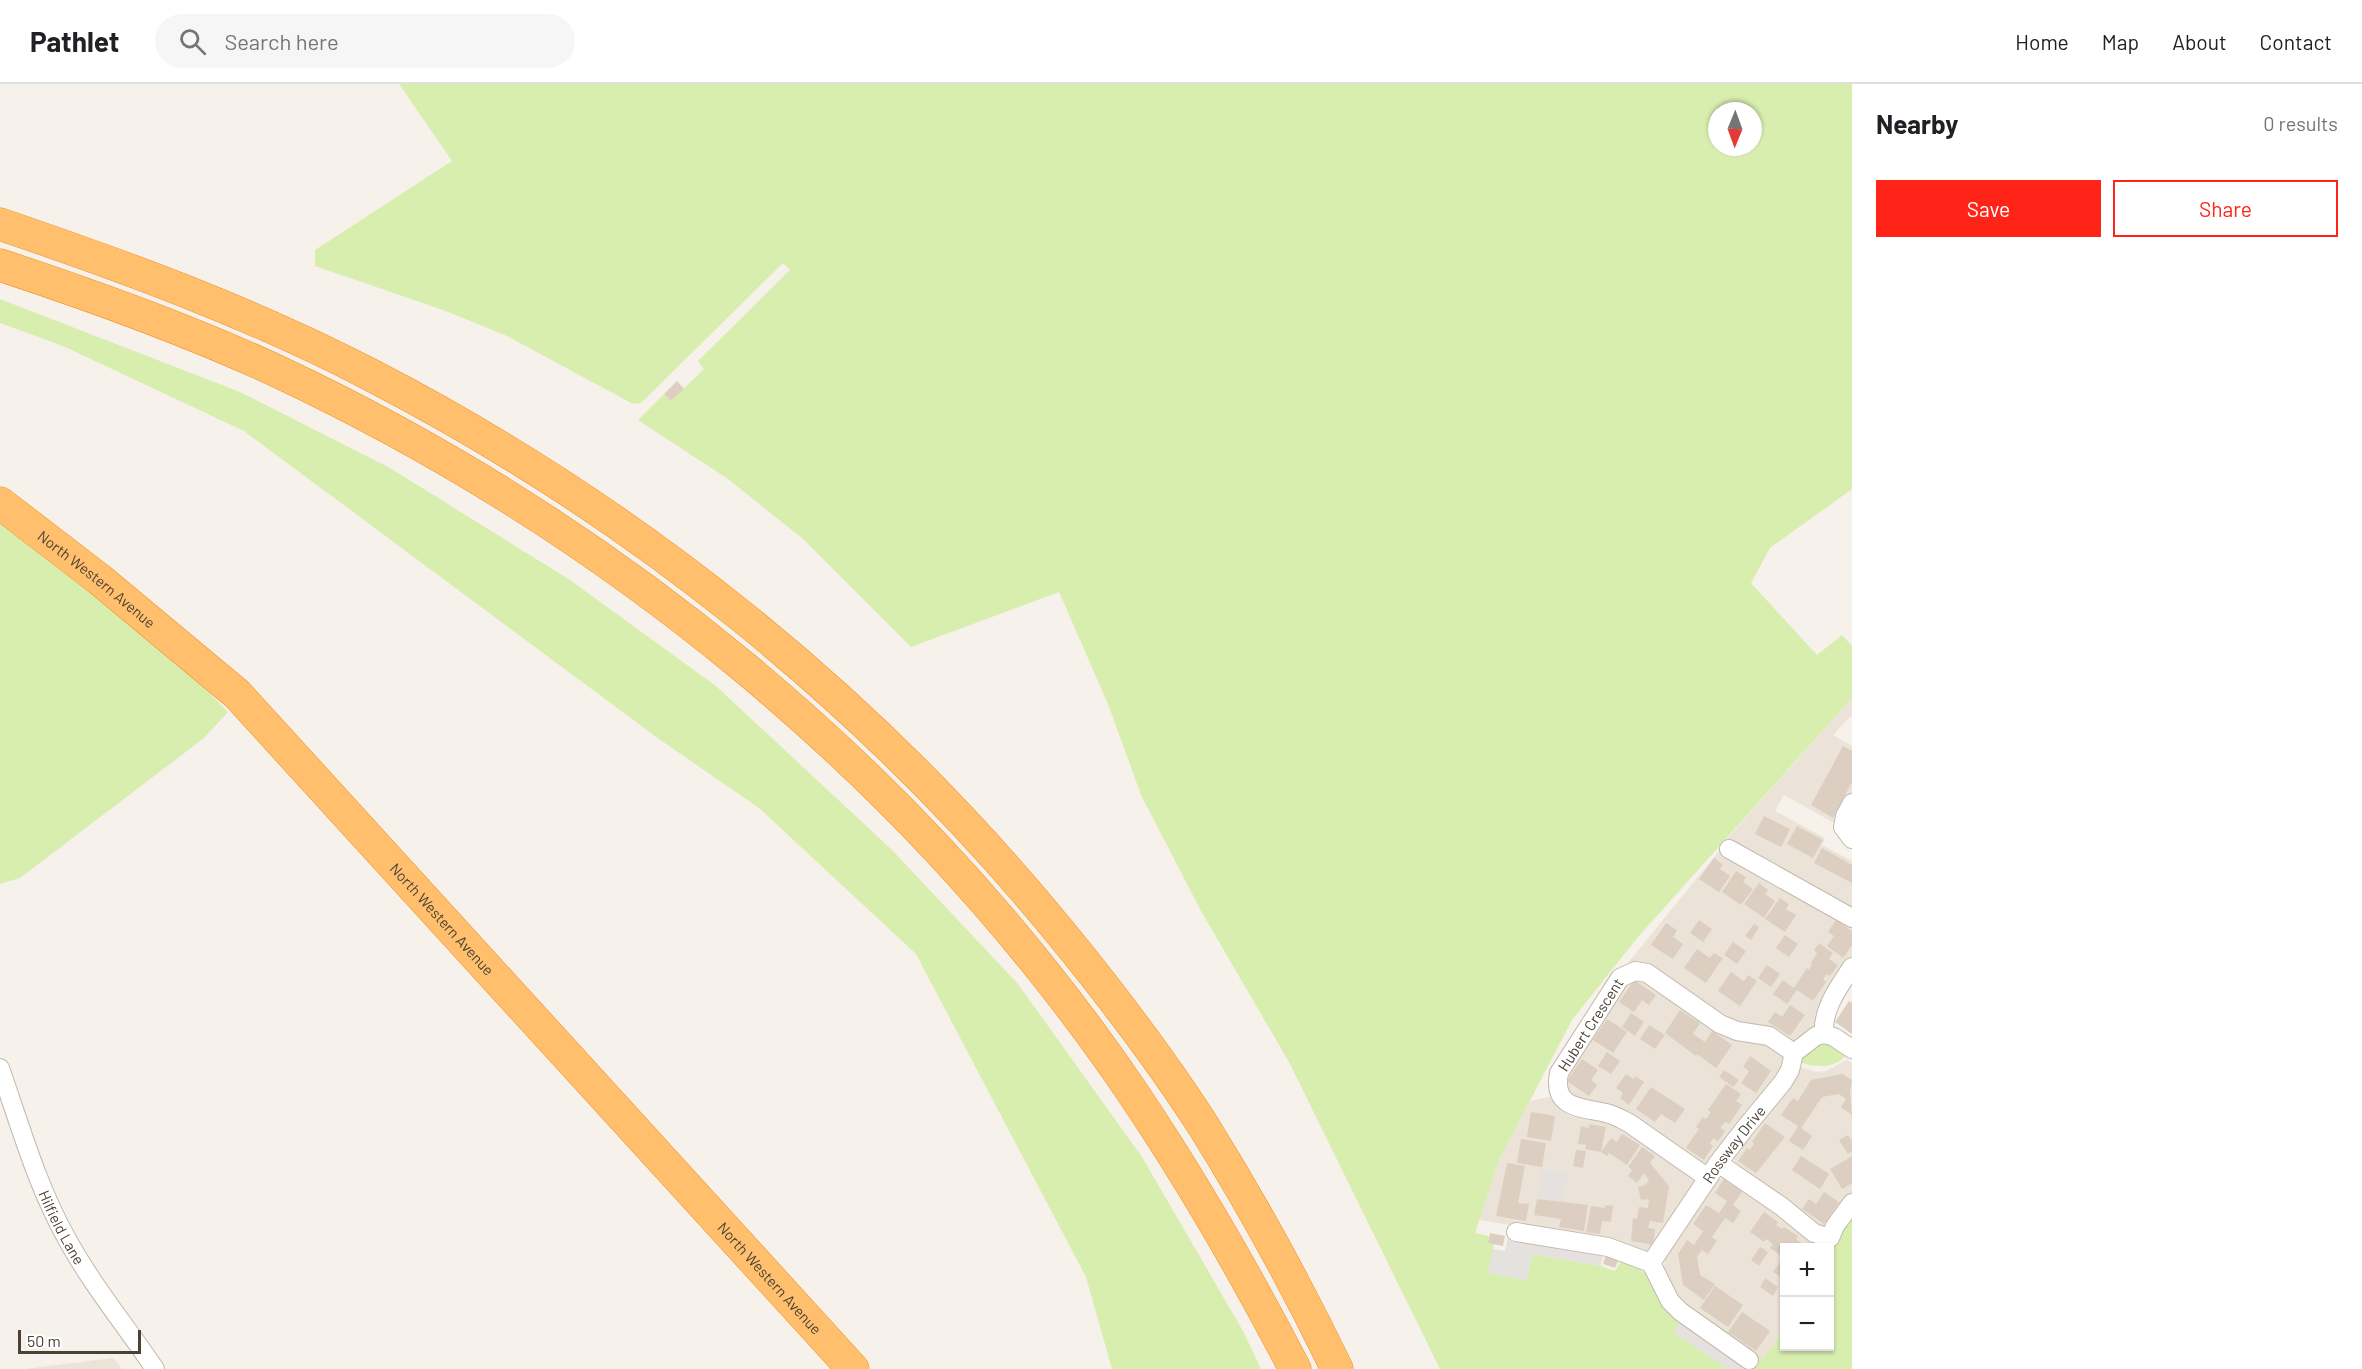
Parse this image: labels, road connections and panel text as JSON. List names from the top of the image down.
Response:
{
  "streets": {
    "highway": ["North Western Avenue"],
    "street": ["Hubert Crescent", "Rossway Drive", "Hilfield Lane"]
  },
  "crossings": [
    ["Hubert Crescent", "Rossway Drive"]
  ],
  "scale_bar": "50 m",
  "north": "bottom",
  "page": {
    "header": "Pathlet",
    "search": "Search here",
    "nav": [
      "Home",
      "Map",
      "About",
      "Contact"
    ],
    "heading": ["Nearby", "0 results"],
    "buttons": ["Save", "Share"],
    "map_buttons": ["+", "−"],
    "scale": "50 m"
  }
}
